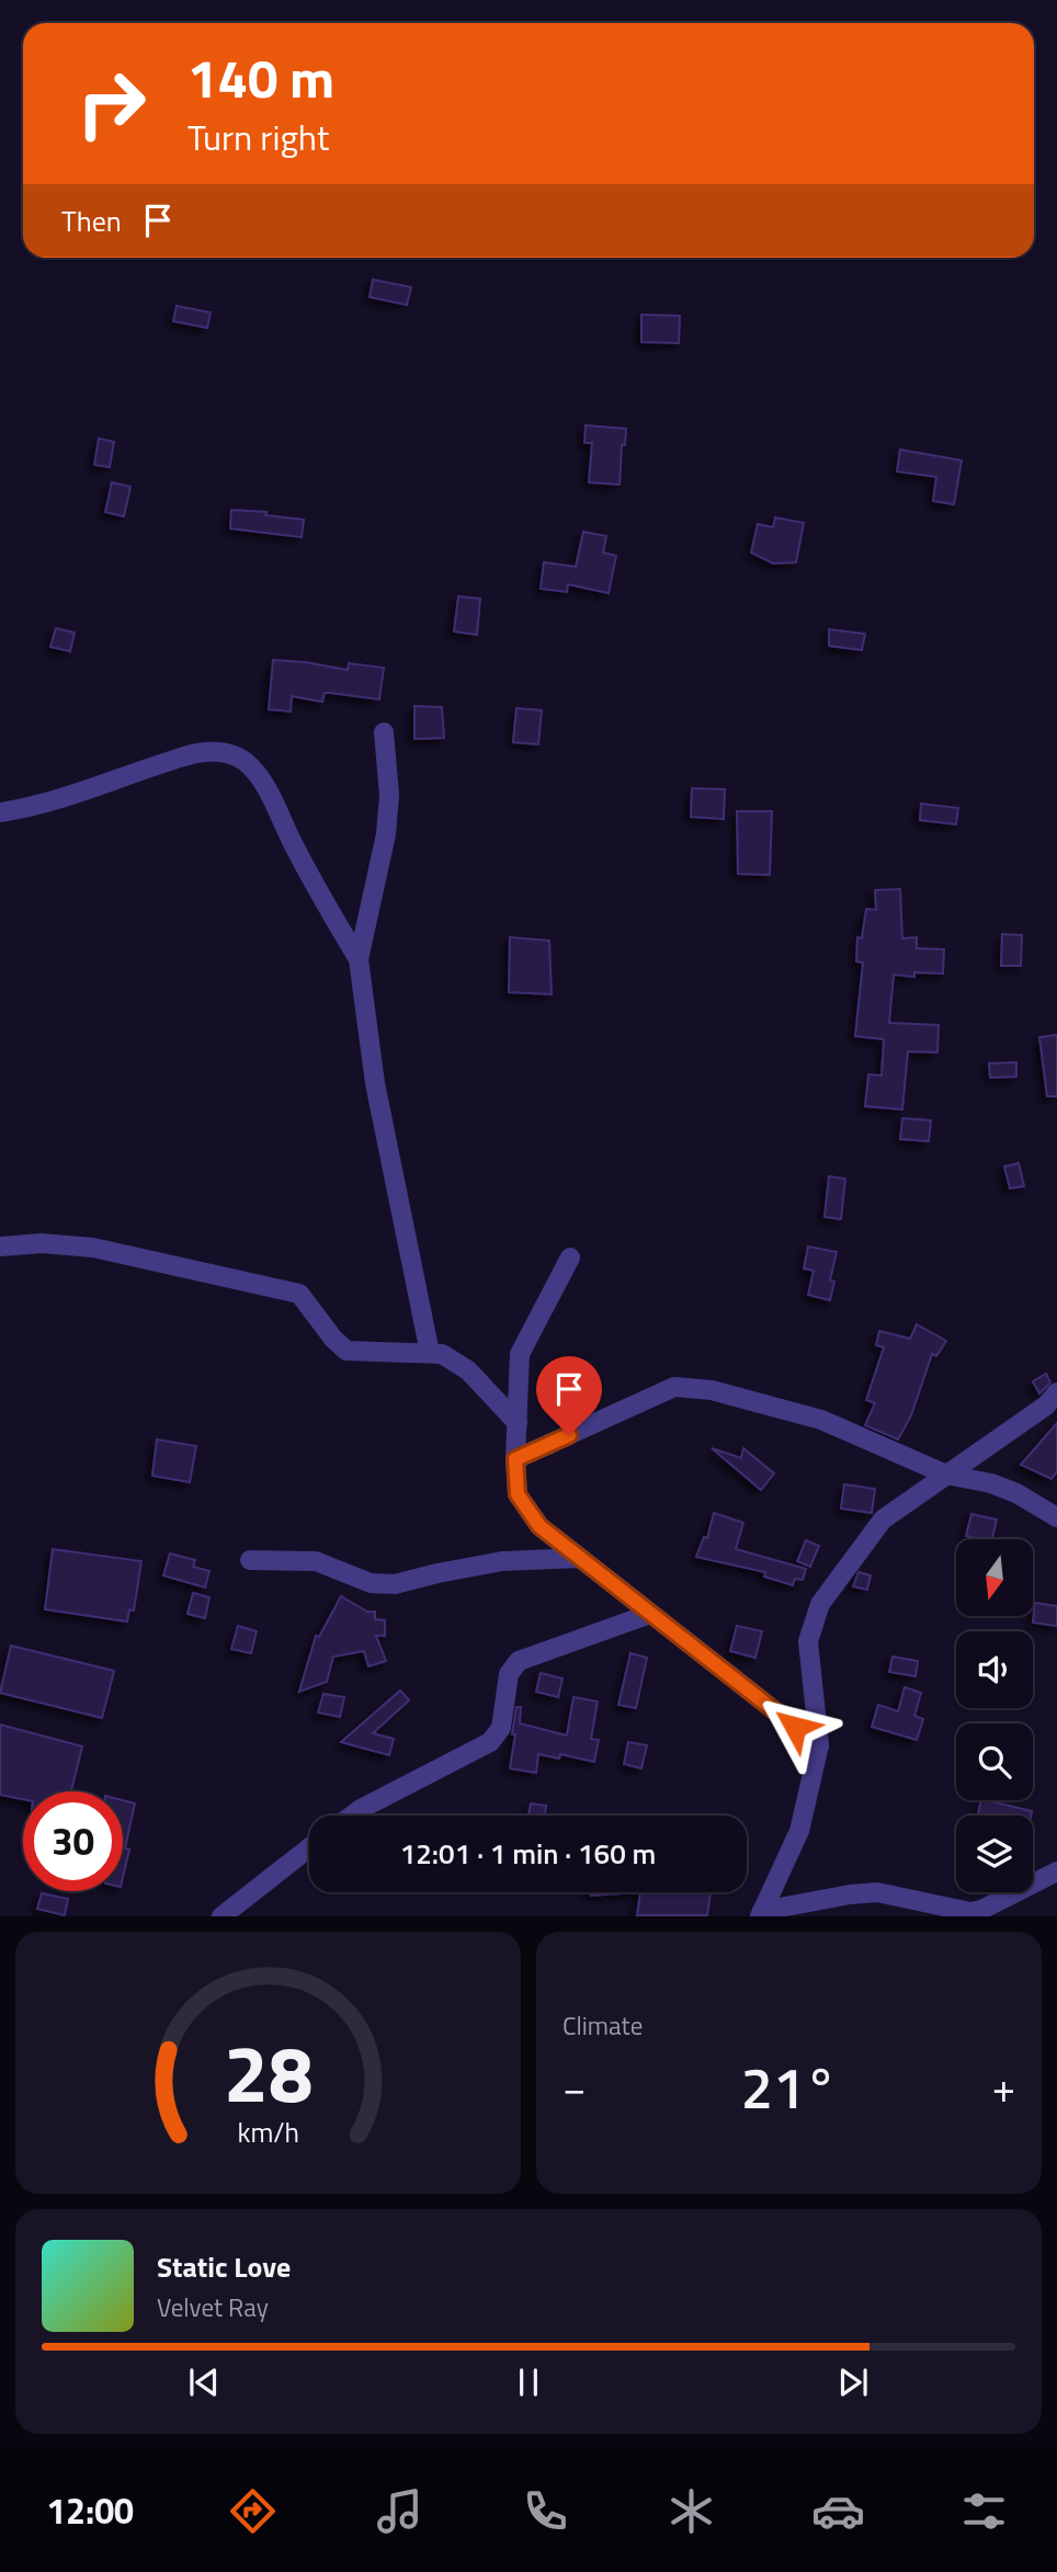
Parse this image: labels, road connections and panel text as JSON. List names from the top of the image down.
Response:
{
  "north": "bottom",
  "page": {
    "turn": ["140 m", "Turn right"],
    "then": "Then",
    "limit": "30",
    "trip": "12:01 · 1 min · 160 m",
    "tile": "Climate",
    "heat": ["−", "21°", "+"],
    "song": ["Static Love", "Velvet Ray"],
    "tabs": "12:00",
    "gauge": ["28", "km/h"]
  }
}
